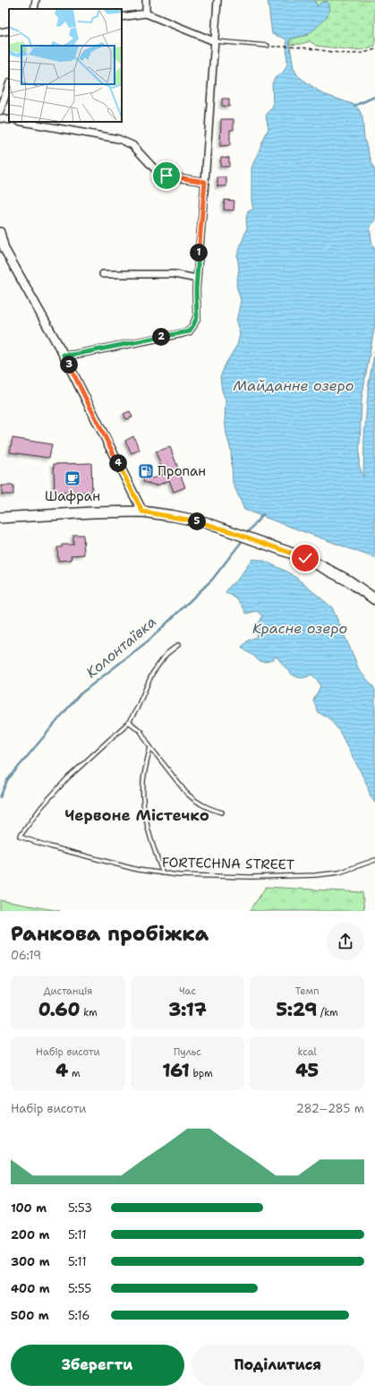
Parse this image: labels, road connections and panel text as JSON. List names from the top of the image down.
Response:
{
  "streets": {
    "lane": ["FORTECHNA STREET"]
  },
  "districts": ["Червоне Містечко"],
  "water": ["Майданне озеро", "Красне озеро", "Колонтаївка"],
  "places": {
    "fuel station": ["Пропан"],
    "cafe": ["Шафран"]
  },
  "page": {
    "pins": [
      "1",
      "2",
      "3",
      "4",
      "5"
    ],
    "heading": ["Ранкова пробіжка", "06:19"],
    "stats": [
      ["Дистанція", "0.60 km"],
      ["Час", "3:17"],
      ["Темп", "5:29 /km"],
      ["Набір висоти", "4 m"],
      ["Пульс", "161 bpm"],
      ["kcal", "45"]
    ],
    "chart": ["Набір висоти", "282–285 m"],
    "list": [
      {
        "name": "100 m",
        "note": "5:53"
      },
      {
        "name": "200 m",
        "note": "5:11"
      },
      {
        "name": "300 m",
        "note": "5:11"
      },
      {
        "name": "400 m",
        "note": "5:55"
      },
      {
        "name": "500 m",
        "note": "5:16"
      }
    ],
    "buttons": ["Зберегти", "Поділитися"]
  }
}
